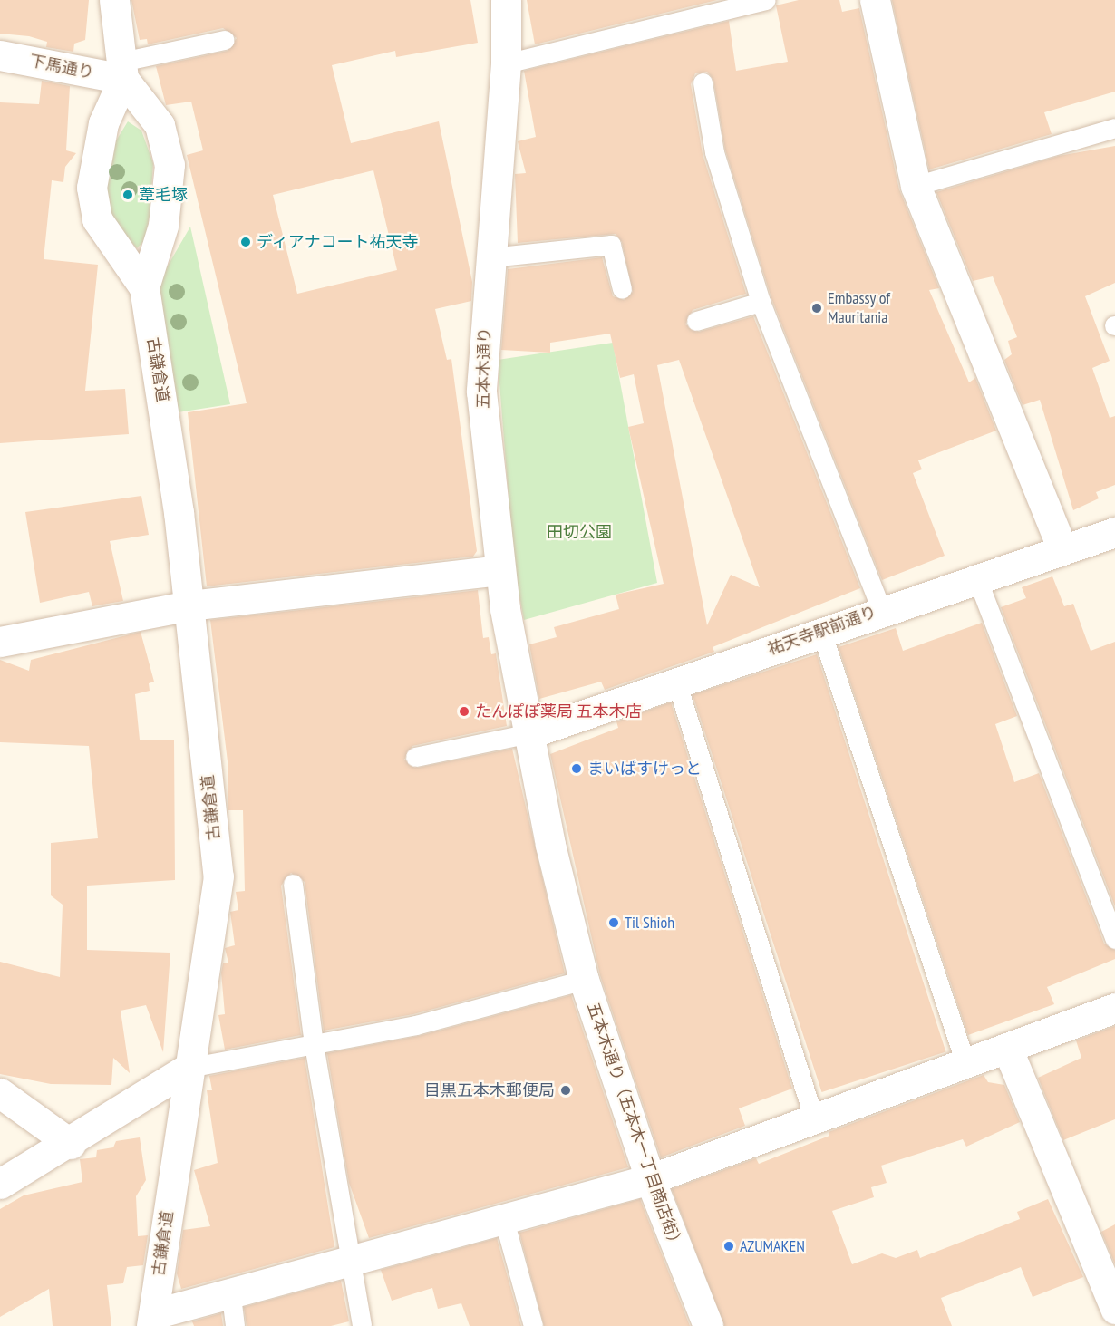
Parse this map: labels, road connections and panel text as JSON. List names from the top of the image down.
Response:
{
  "streets": {
    "street": [
      "下馬通り",
      "五本木通り",
      "古鎌倉道",
      "祐天寺駅前通り",
      "五本木通り（五本木一丁目商店街）"
    ]
  },
  "crossings": [
    ["下馬通り", "古鎌倉道"],
    ["五本木通り", "祐天寺駅前通り"],
    ["五本木通り", "五本木通り（五本木一丁目商店街）"],
    ["祐天寺駅前通り", "五本木通り（五本木一丁目商店街）"]
  ],
  "parks": ["田切公園"],
  "places": [
    "葦毛塚",
    "ディアナコート祐天寺",
    "Embassy of Mauritania",
    "たんぽぽ薬局 五本木店",
    "まいばすけっと",
    "Til Shioh",
    "目黒五本木郵便局",
    "AZUMAKEN"
  ]
}
